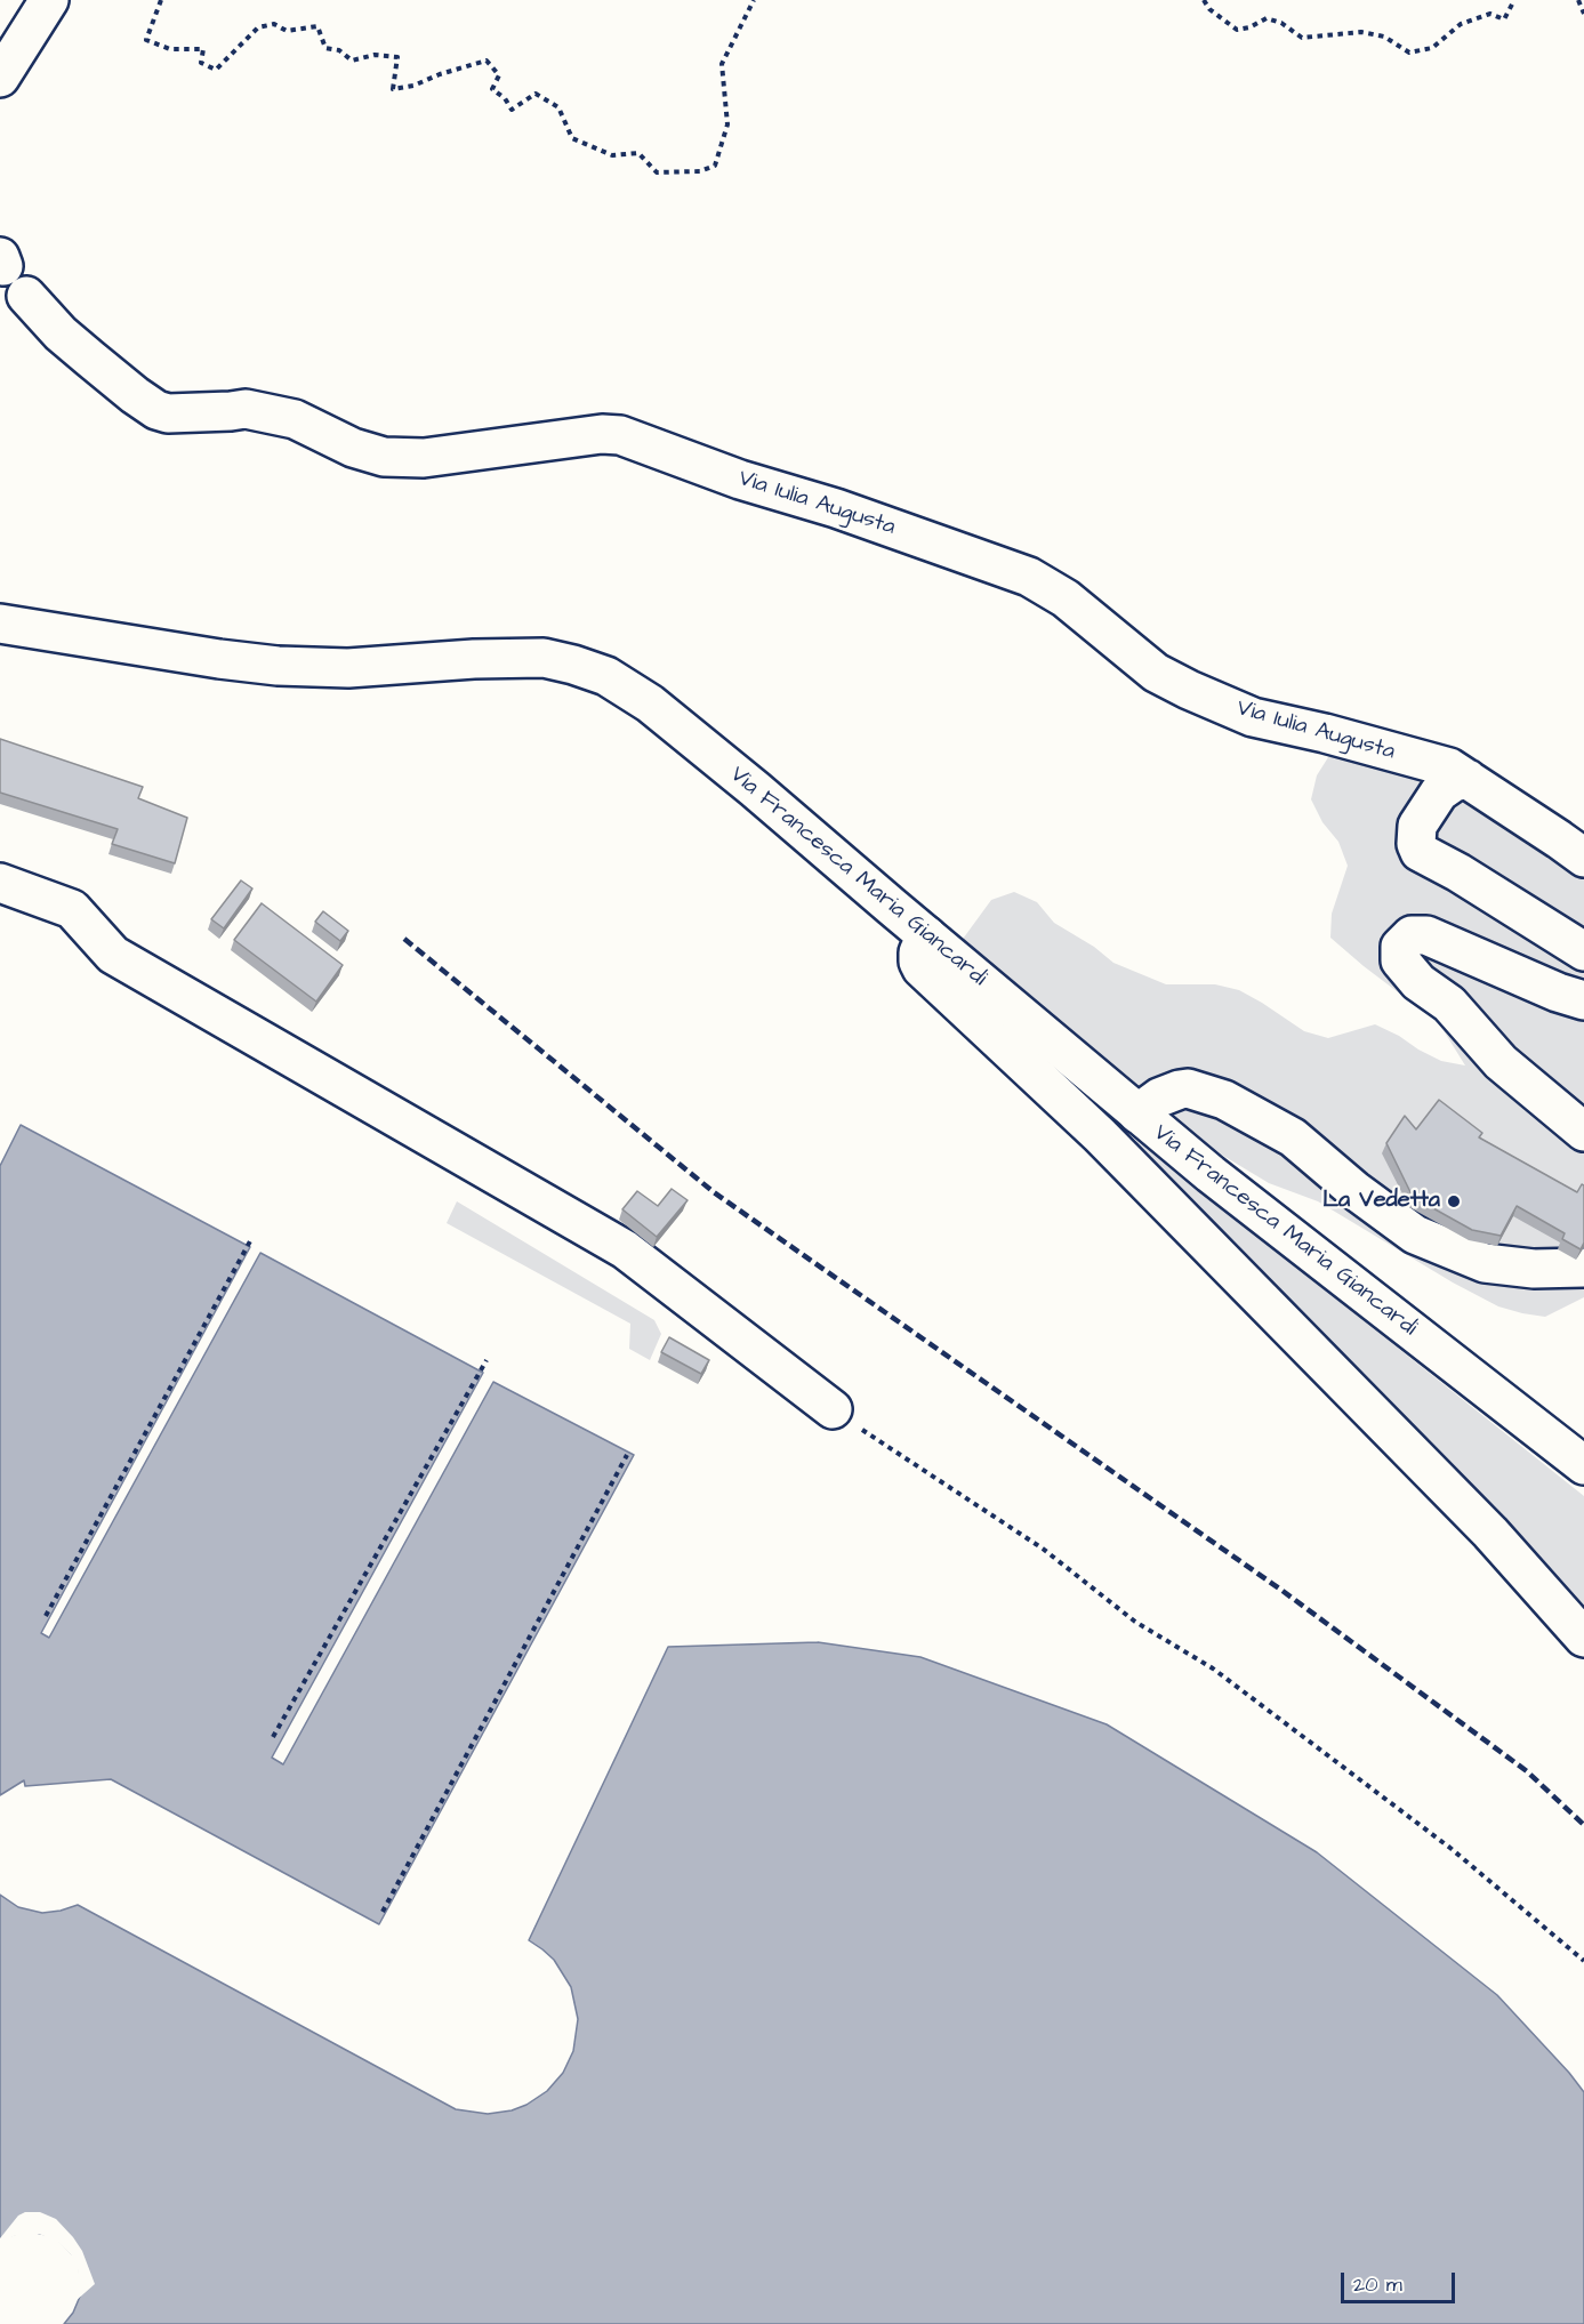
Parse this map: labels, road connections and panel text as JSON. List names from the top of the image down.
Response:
{
  "streets": {
    "street": ["Via Iulia Augusta", "Via Francesca Maria Giancardi"]
  },
  "places": ["La Vedetta"],
  "scale_bar": "20 m"
}
